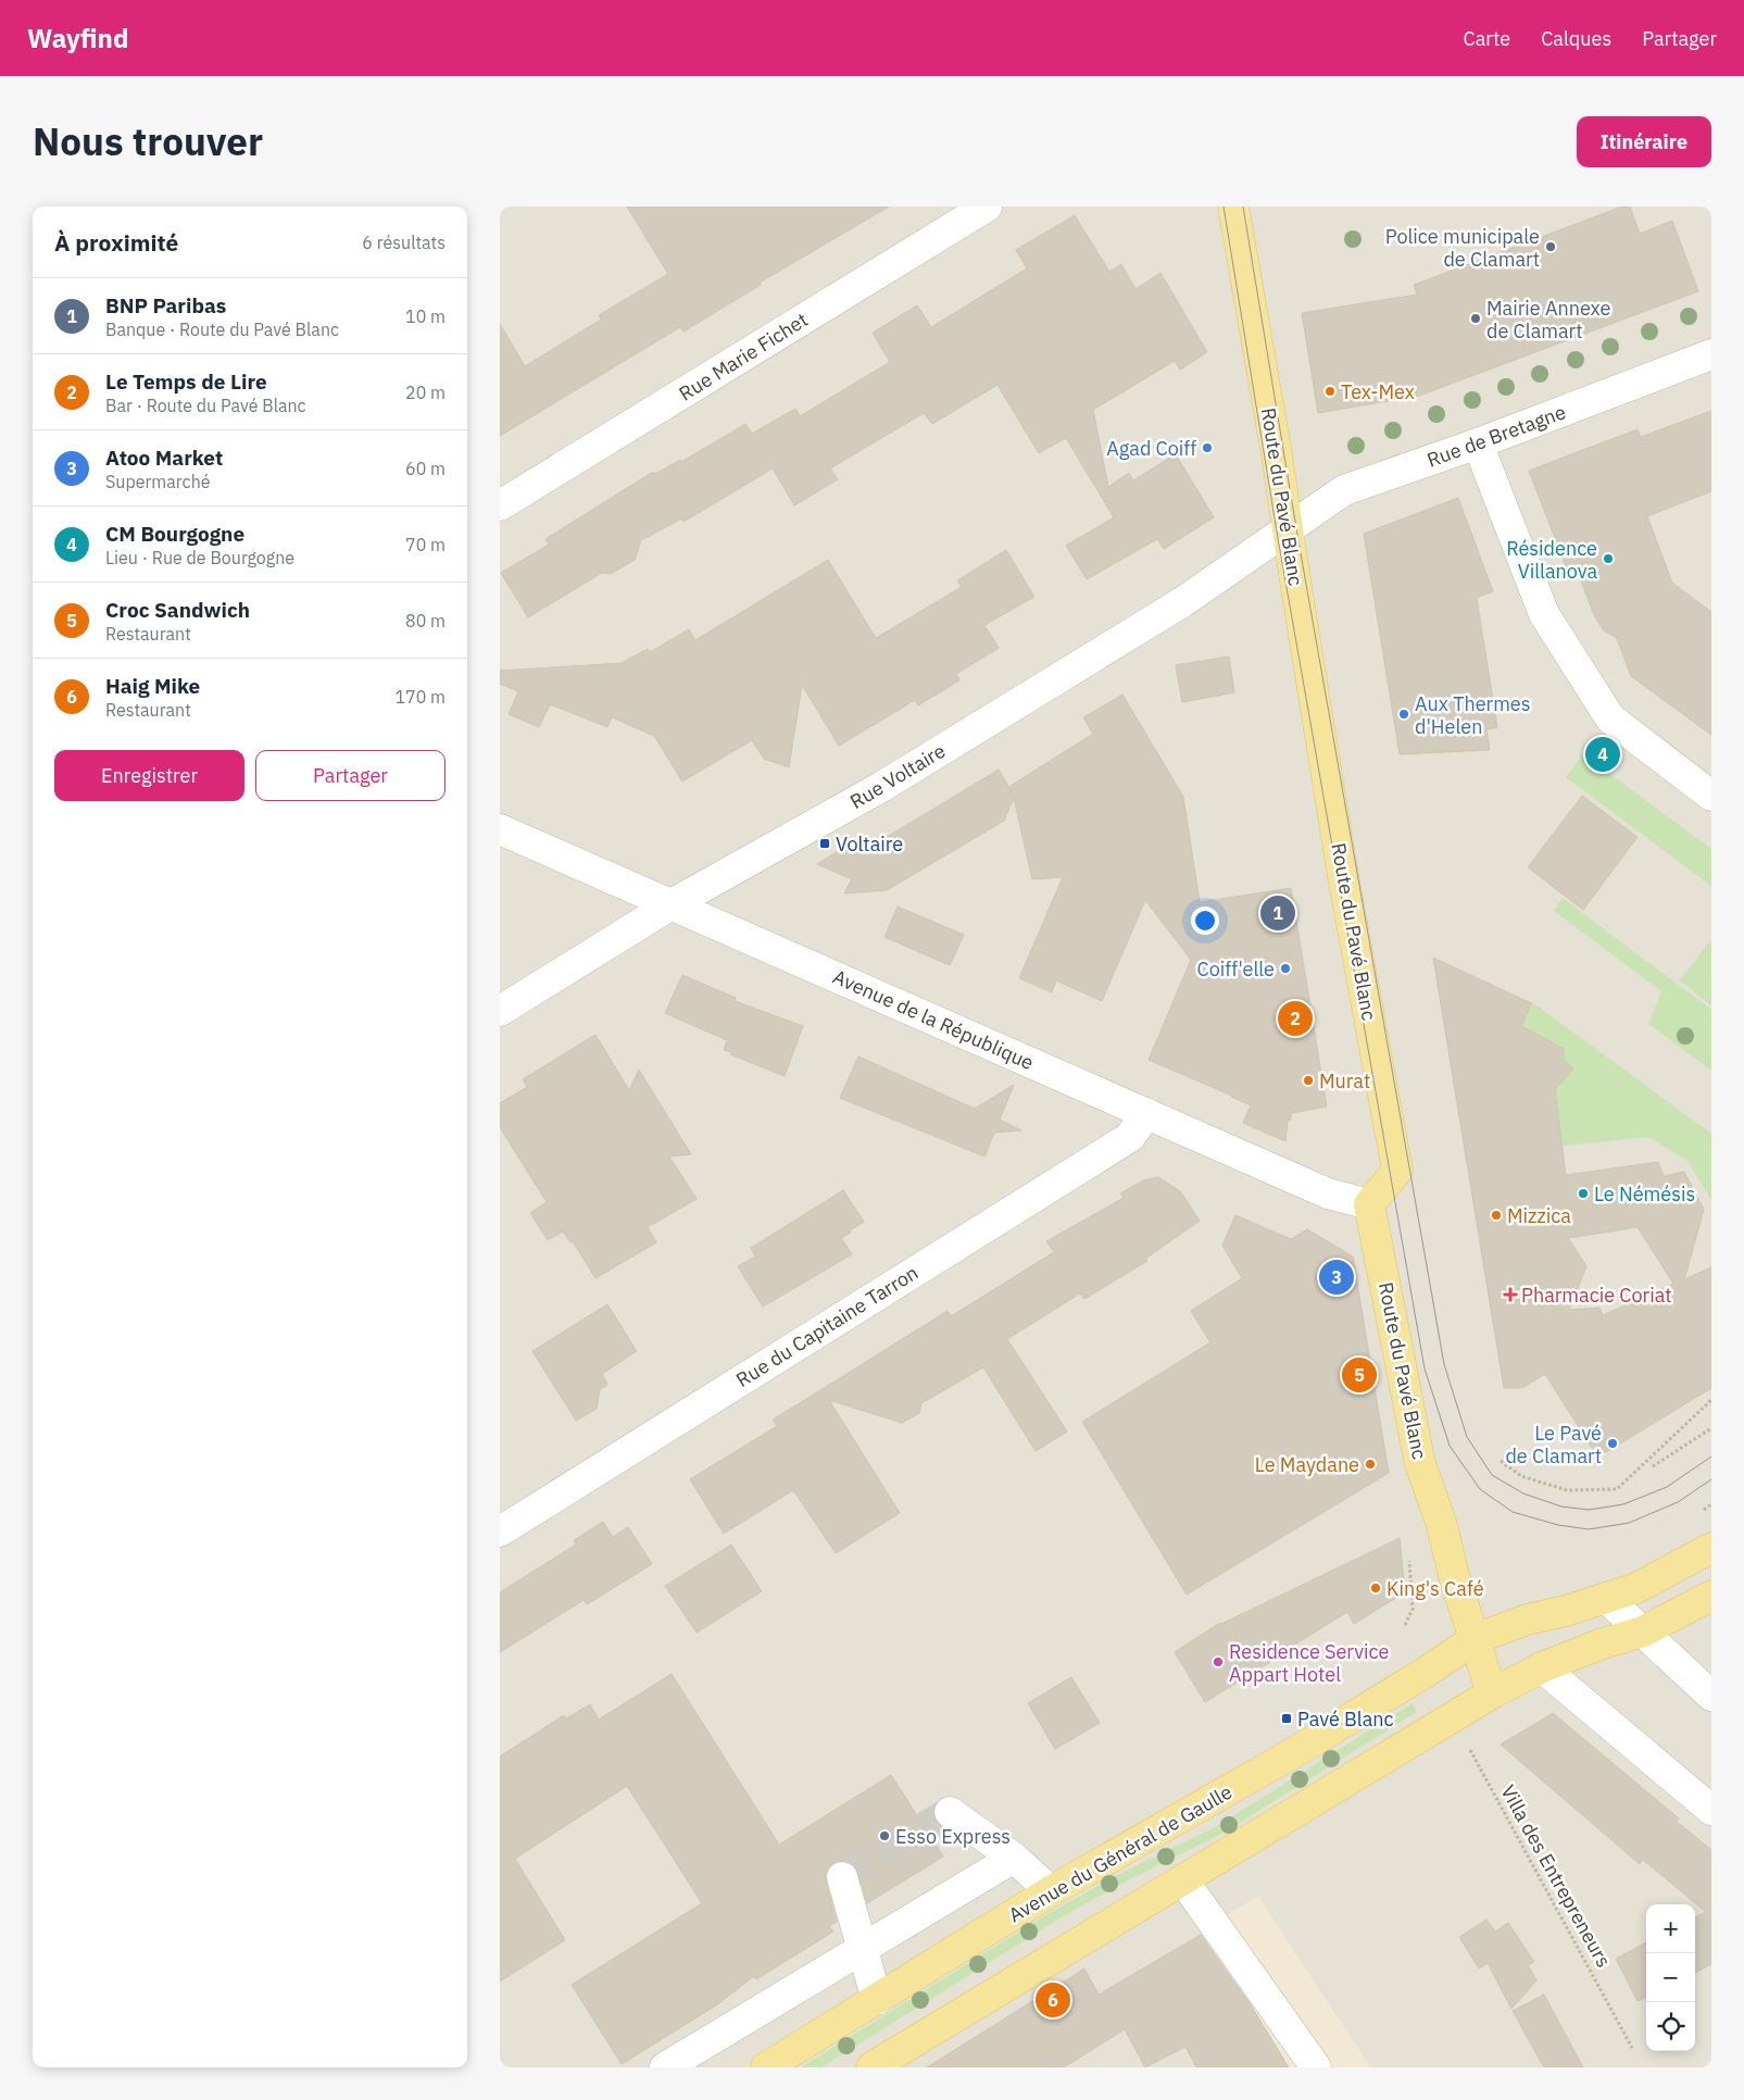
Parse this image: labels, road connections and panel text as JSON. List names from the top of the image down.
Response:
{
  "streets": {
    "main road": ["Route du Pavé Blanc", "Avenue du Général de Gaulle"],
    "street": [
      "Rue Marie Fichet",
      "Rue de Bretagne",
      "Rue Voltaire",
      "Avenue de la République",
      "Rue du Capitaine Tarron"
    ],
    "path": ["Villa des Entrepreneurs"]
  },
  "crossings": [
    ["Rue de Bretagne", "Route du Pavé Blanc"],
    ["Rue de Bretagne", "Rue Voltaire"],
    ["Route du Pavé Blanc", "Rue Voltaire"],
    ["Route du Pavé Blanc", "Avenue de la République"],
    ["Route du Pavé Blanc", "Avenue du Général de Gaulle"],
    ["Rue Voltaire", "Avenue de la République"],
    ["Avenue de la République", "Rue du Capitaine Tarron"]
  ],
  "places": {
    "other": [
      "Police municipale de Clamart",
      "Mairie Annexe de Clamart",
      "Tex-Mex",
      "Agad Coiff",
      "Résidence Villanova",
      "Aux Thermes d'Helen",
      "Coiff'elle",
      "Murat",
      "Le Némésis",
      "Mizzica",
      "Le Pavé de Clamart",
      "Le Maydane",
      "King's Café",
      "Residence Service Appart Hotel",
      "Esso Express"
    ],
    "transit": ["Voltaire", "Pavé Blanc"],
    "health": ["Pharmacie Coriat"]
  },
  "page": {
    "header": "Wayfind",
    "nav": ["Carte", "Calques", "Partager"],
    "title": "Nous trouver",
    "buttons": [
      "Itinéraire",
      ["Enregistrer", "Partager"]
    ],
    "heading": ["À proximité", "6 résultats"],
    "list": [
      {
        "mark": "1",
        "name": "BNP Paribas",
        "note": "Banque · Route du Pavé Blanc",
        "value": "10 m"
      },
      {
        "mark": "2",
        "name": "Le Temps de Lire",
        "note": "Bar · Route du Pavé Blanc",
        "value": "20 m"
      },
      {
        "mark": "3",
        "name": "Atoo Market",
        "note": "Supermarché",
        "value": "60 m"
      },
      {
        "mark": "4",
        "name": "CM Bourgogne",
        "note": "Lieu · Rue de Bourgogne",
        "value": "70 m"
      },
      {
        "mark": "5",
        "name": "Croc Sandwich",
        "note": "Restaurant",
        "value": "80 m"
      },
      {
        "mark": "6",
        "name": "Haig Mike",
        "note": "Restaurant",
        "value": "170 m"
      }
    ],
    "pins": [
      "4",
      "1",
      "2",
      "3",
      "5",
      "6"
    ],
    "map_buttons": ["+", "−"]
  }
}
